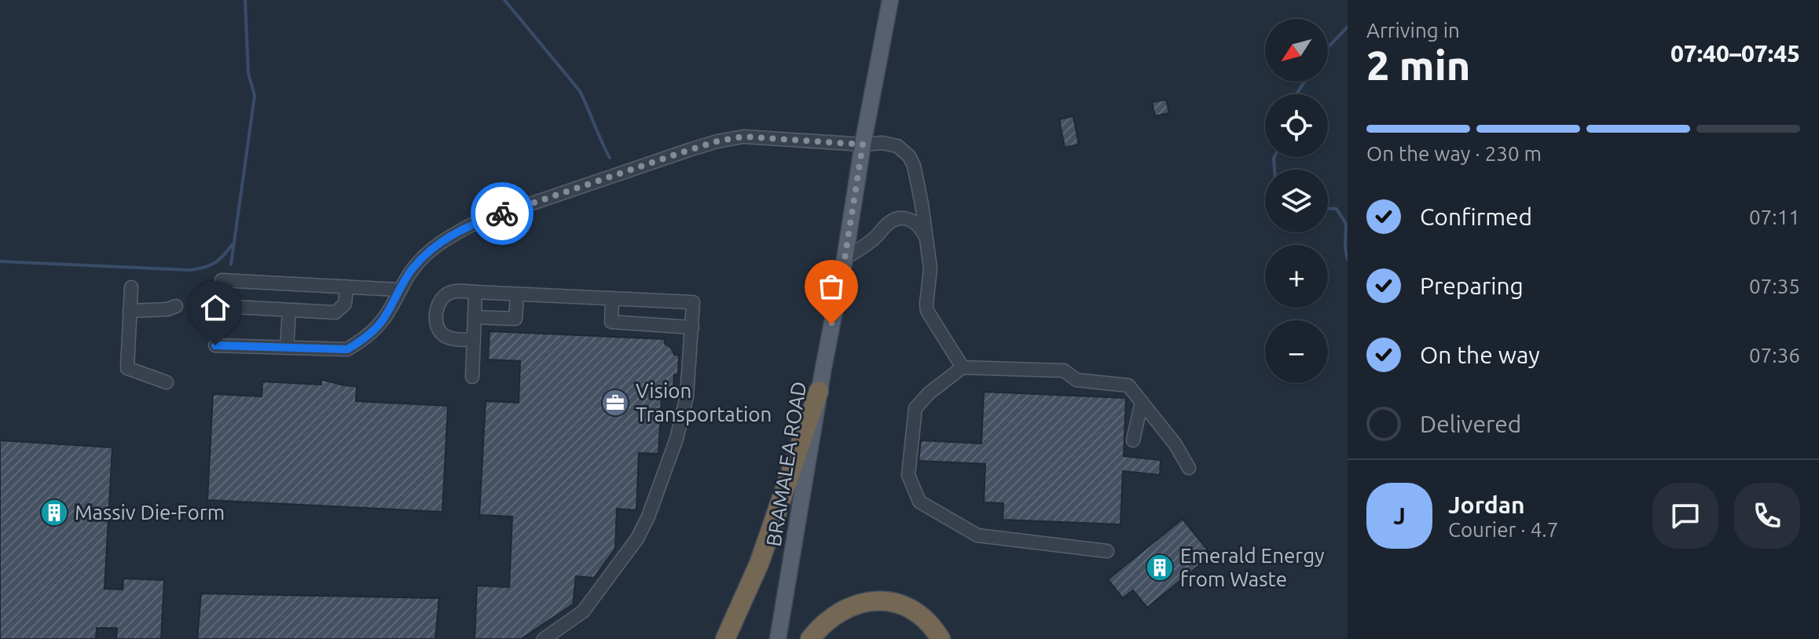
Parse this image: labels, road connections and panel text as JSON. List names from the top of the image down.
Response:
{
  "streets": {
    "main road": ["BRAMALEA ROAD"]
  },
  "places": {
    "office": ["Vision Transportation"],
    "building": ["Massiv Die-Form", "Emerald Energy from Waste"]
  },
  "north": "bottom left",
  "page": {
    "heading": ["2 min", "Arriving in", "07:40–07:45"],
    "panel": ["Jordan", "Courier · 4.7"],
    "map_buttons": ["+", "−"],
    "bar": "On the way · 230 m",
    "list": [
      ["Confirmed", "07:11"],
      ["Preparing", "07:35"],
      ["On the way", "07:36"],
      "Delivered"
    ],
    "round": "J"
  }
}
